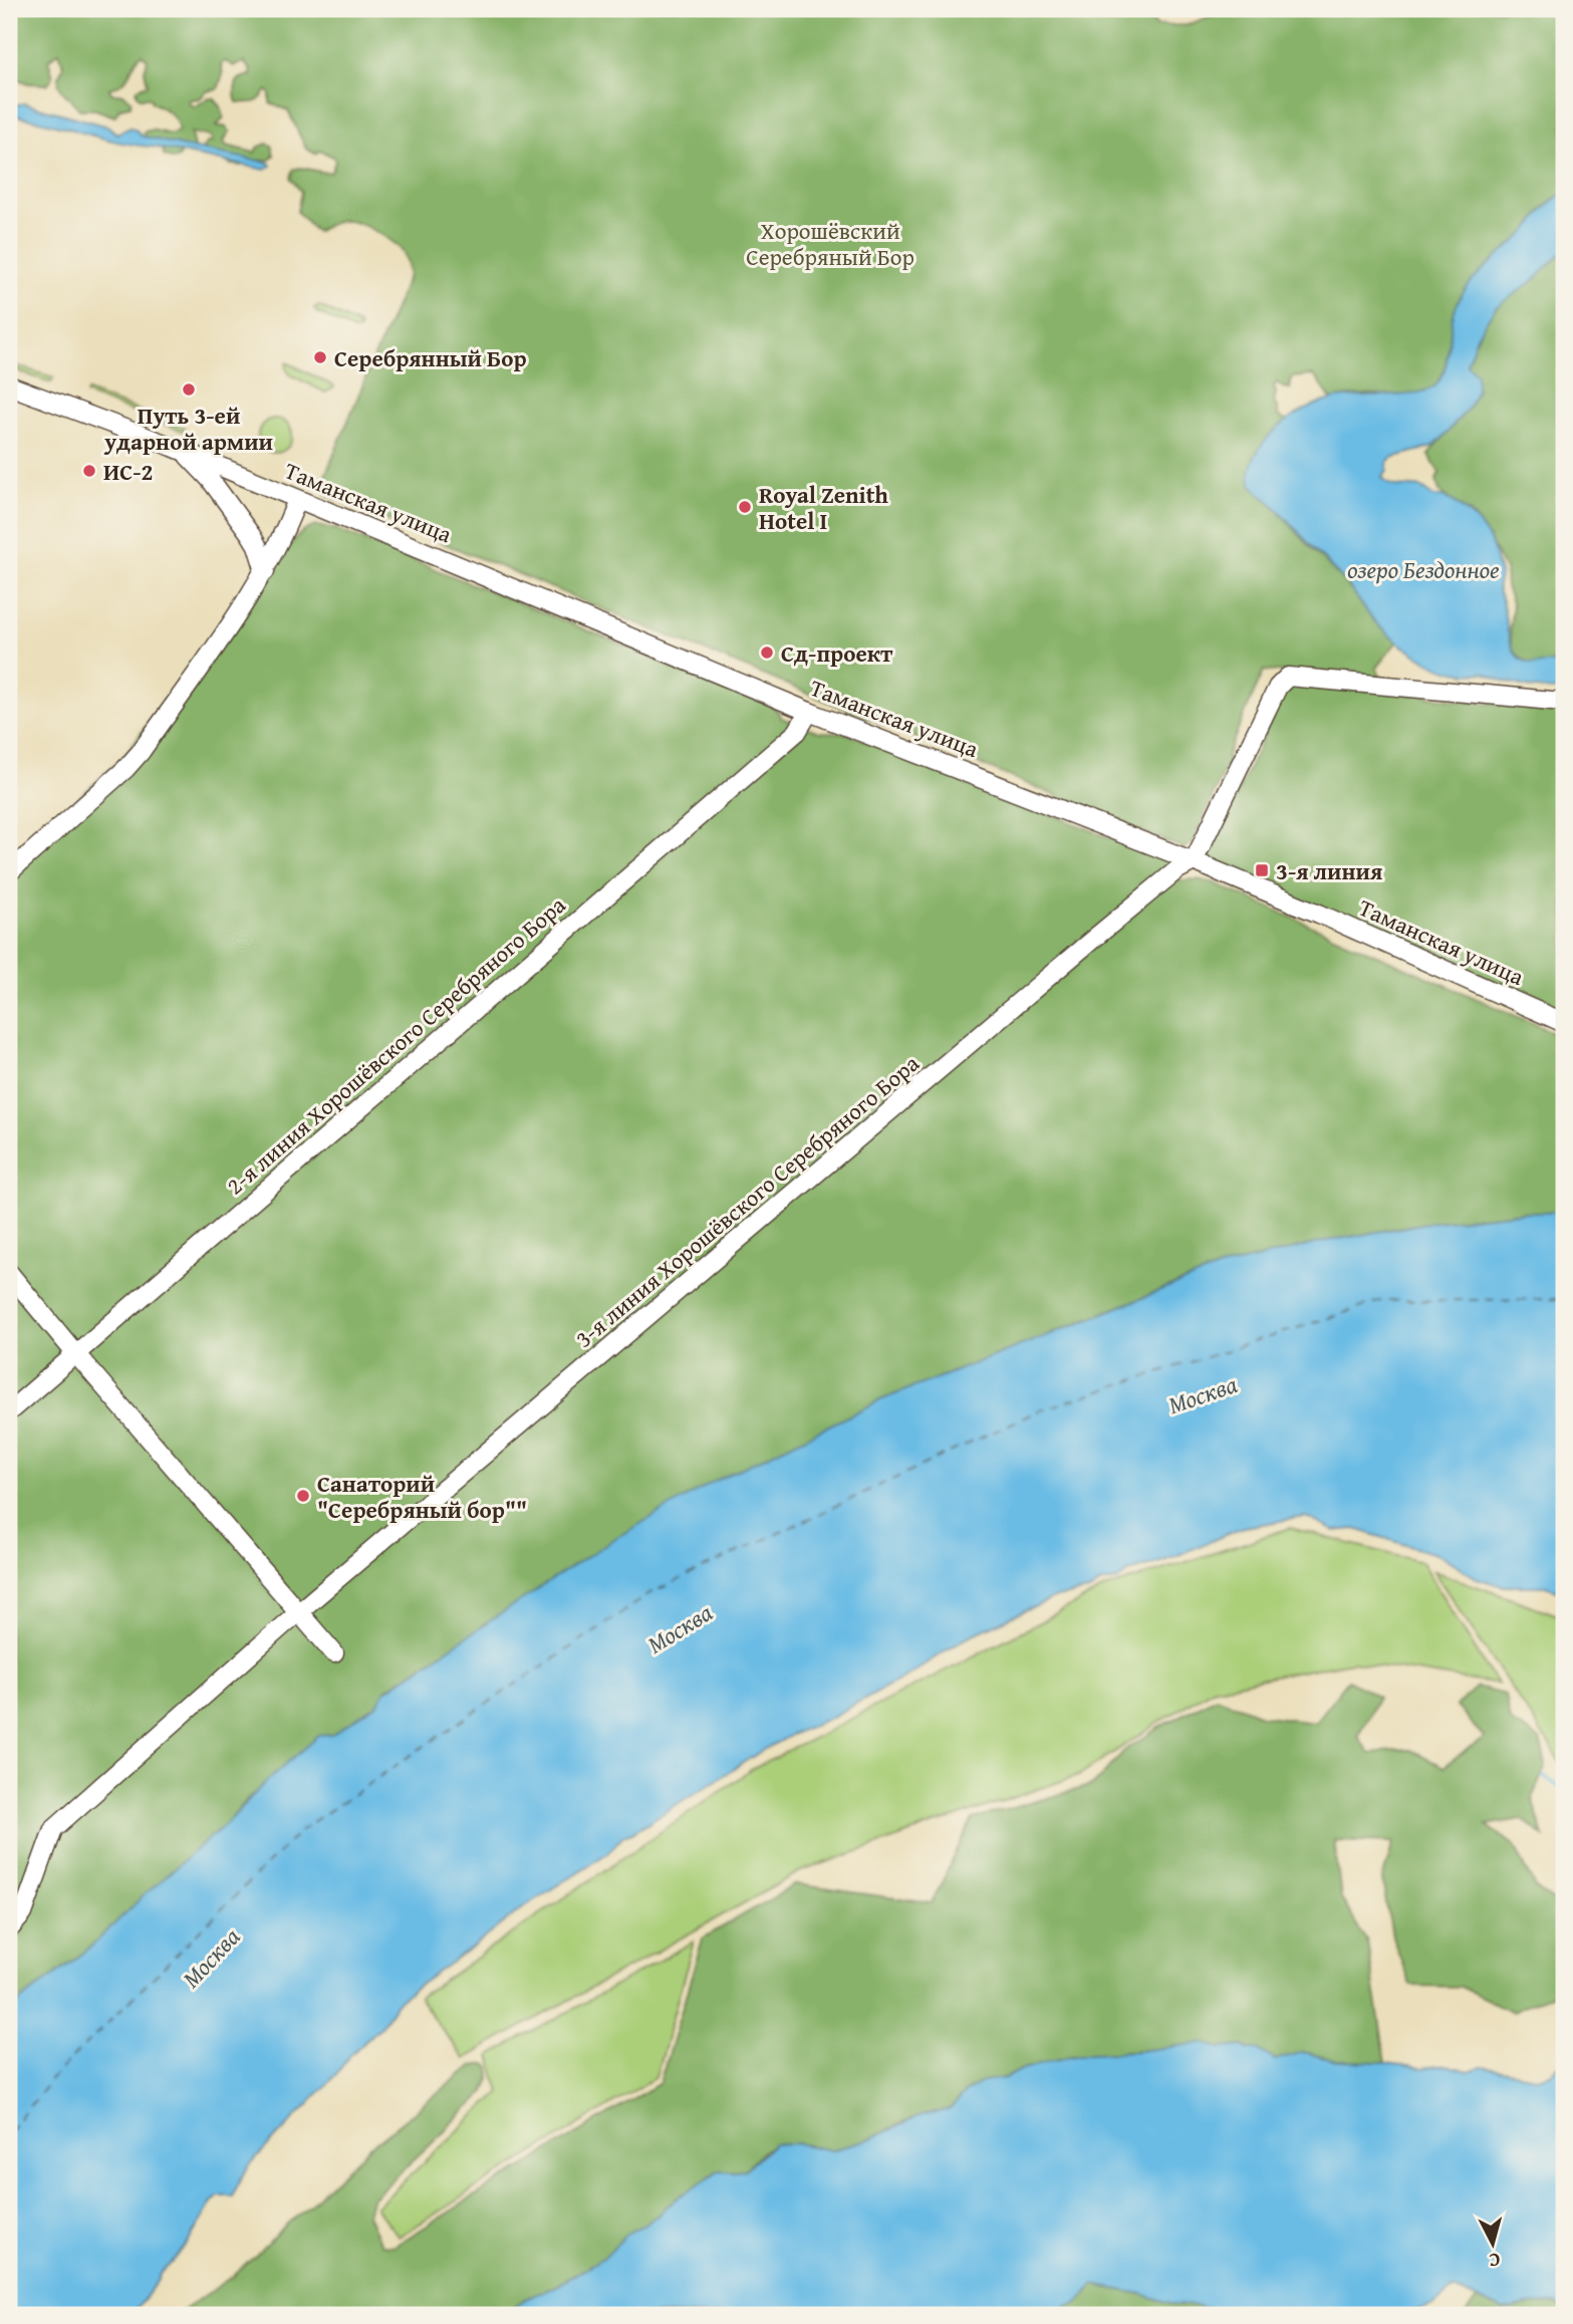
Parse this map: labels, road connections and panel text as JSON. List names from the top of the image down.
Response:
{
  "streets": {
    "street": ["Таманская улица", "2-я линия Хорошёвского Серебряного Бора", "3-я линия Хорошёвского Серебряного Бора"]
  },
  "crossings": [
    ["Таманская улица", "2-я линия Хорошёвского Серебряного Бора"],
    ["Таманская улица", "3-я линия Хорошёвского Серебряного Бора"]
  ],
  "water": ["озеро Бездонное", "Москва"],
  "parks": ["Хорошёвский Серебряный Бор"],
  "places": {
    "other": [
      "Серебрянный Бор",
      "Путь 3-ей ударной армии",
      "ИС-2",
      "Royal Zenith Hotel I",
      "Сд-проект",
      "Санаторий \"Серебряный бор\"\""
    ],
    "transit": ["3-я линия"]
  },
  "north": "bottom"
}
